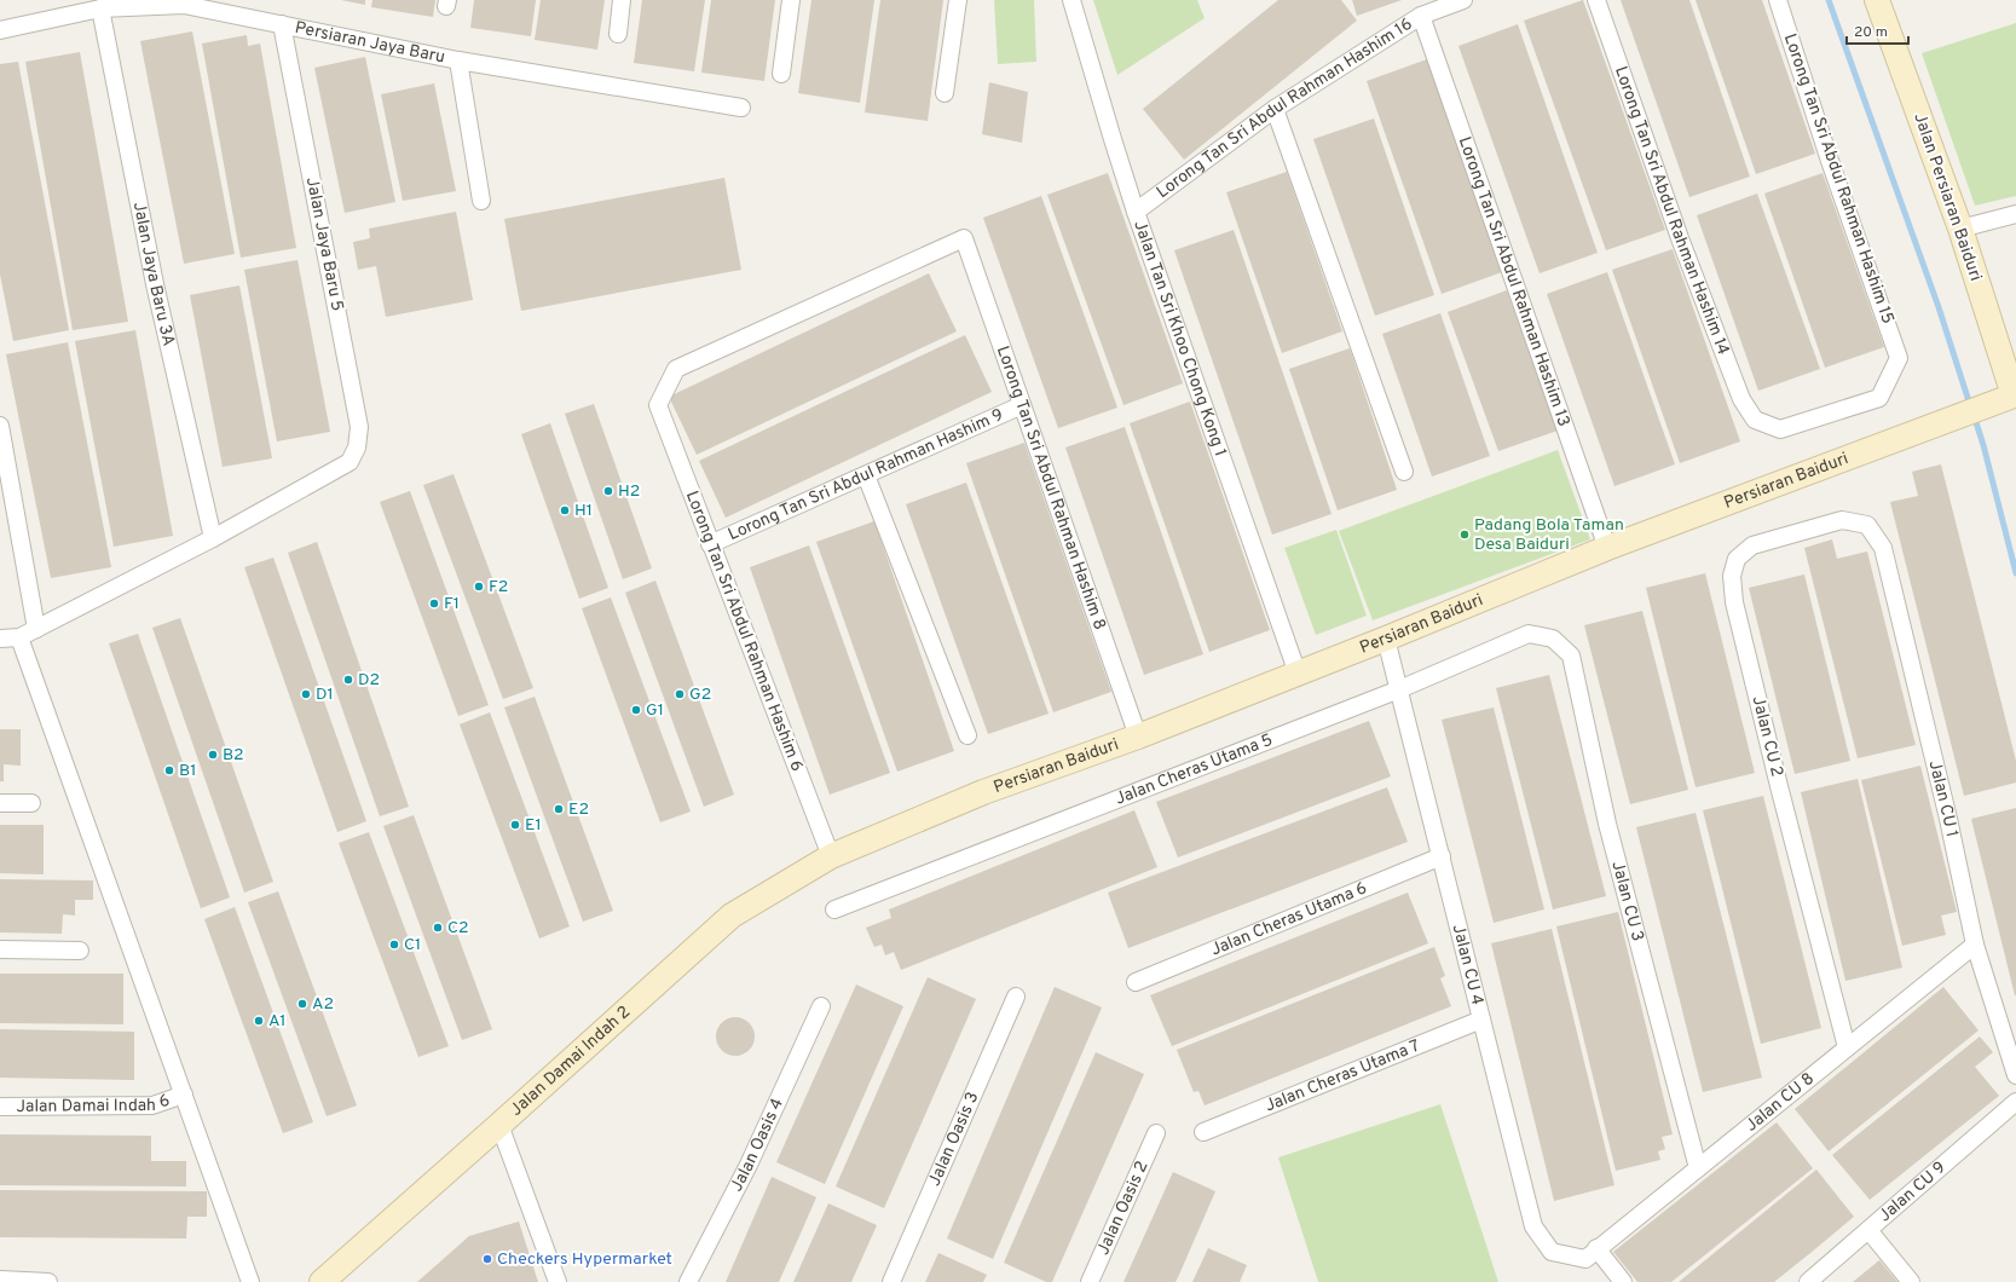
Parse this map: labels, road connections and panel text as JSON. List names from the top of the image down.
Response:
{
  "streets": {
    "street": [
      "Persiaran Jaya Baru",
      "Lorong Tan Sri Abdul Rahman Hashim 16",
      "Lorong Tan Sri Abdul Rahman Hashim 15",
      "Jalan Persiaran Baiduri",
      "Lorong Tan Sri Abdul Rahman Hashim 14",
      "Jalan Jaya Baru 5",
      "Jalan Jaya Baru 3A",
      "Lorong Tan Sri Abdul Rahman Hashim 13",
      "Jalan Tan Sri Khoo Chong Kong 1",
      "Lorong Tan Sri Abdul Rahman Hashim 9",
      "Persiaran Baiduri",
      "Lorong Tan Sri Abdul Rahman Hashim 8",
      "Lorong Tan Sri Abdul Rahman Hashim 6",
      "Jalan CU 2",
      "Jalan Cheras Utama 5",
      "Jalan CU 1",
      "Jalan CU 3",
      "Jalan Cheras Utama 6",
      "Jalan CU 4",
      "Jalan Damai Indah 2",
      "Jalan Cheras Utama 7",
      "Jalan Damai Indah 6",
      "Jalan CU 8",
      "Jalan Oasis 3",
      "Jalan Oasis 4",
      "Jalan CU 9",
      "Jalan Oasis 2"
    ]
  },
  "crossings": [
    ["Persiaran Jaya Baru", "Jalan Jaya Baru 5"],
    ["Persiaran Jaya Baru", "Jalan Jaya Baru 3A"],
    ["Lorong Tan Sri Abdul Rahman Hashim 16", "Lorong Tan Sri Abdul Rahman Hashim 13"],
    ["Lorong Tan Sri Abdul Rahman Hashim 16", "Jalan Tan Sri Khoo Chong Kong 1"],
    ["Lorong Tan Sri Abdul Rahman Hashim 15", "Lorong Tan Sri Abdul Rahman Hashim 14"],
    ["Jalan Persiaran Baiduri", "Persiaran Baiduri"],
    ["Jalan Jaya Baru 5", "Jalan Jaya Baru 3A"],
    ["Lorong Tan Sri Abdul Rahman Hashim 13", "Persiaran Baiduri"],
    ["Jalan Tan Sri Khoo Chong Kong 1", "Persiaran Baiduri"],
    ["Lorong Tan Sri Abdul Rahman Hashim 9", "Lorong Tan Sri Abdul Rahman Hashim 8"],
    ["Lorong Tan Sri Abdul Rahman Hashim 9", "Lorong Tan Sri Abdul Rahman Hashim 6"],
    ["Persiaran Baiduri", "Lorong Tan Sri Abdul Rahman Hashim 8"],
    ["Persiaran Baiduri", "Lorong Tan Sri Abdul Rahman Hashim 6"],
    ["Persiaran Baiduri", "Jalan CU 4"],
    ["Persiaran Baiduri", "Jalan Damai Indah 2"],
    ["Lorong Tan Sri Abdul Rahman Hashim 8", "Lorong Tan Sri Abdul Rahman Hashim 6"],
    ["Lorong Tan Sri Abdul Rahman Hashim 6", "Jalan Damai Indah 2"],
    ["Jalan CU 2", "Jalan CU 1"],
    ["Jalan CU 2", "Jalan CU 8"],
    ["Jalan Cheras Utama 5", "Jalan CU 3"],
    ["Jalan Cheras Utama 5", "Jalan CU 4"],
    ["Jalan CU 1", "Jalan CU 8"],
    ["Jalan CU 3", "Jalan CU 8"],
    ["Jalan Cheras Utama 6", "Jalan CU 4"],
    ["Jalan CU 4", "Jalan Cheras Utama 7"],
    ["Jalan CU 4", "Jalan CU 8"]
  ],
  "places": [
    "H2",
    "H1",
    "Padang Bola Taman Desa Baiduri",
    "F2",
    "F1",
    "D2",
    "D1",
    "G2",
    "G1",
    "B2",
    "B1",
    "E2",
    "E1",
    "C2",
    "C1",
    "A2",
    "A1",
    "Checkers Hypermarket"
  ],
  "scale_bar": "20 m"
}
